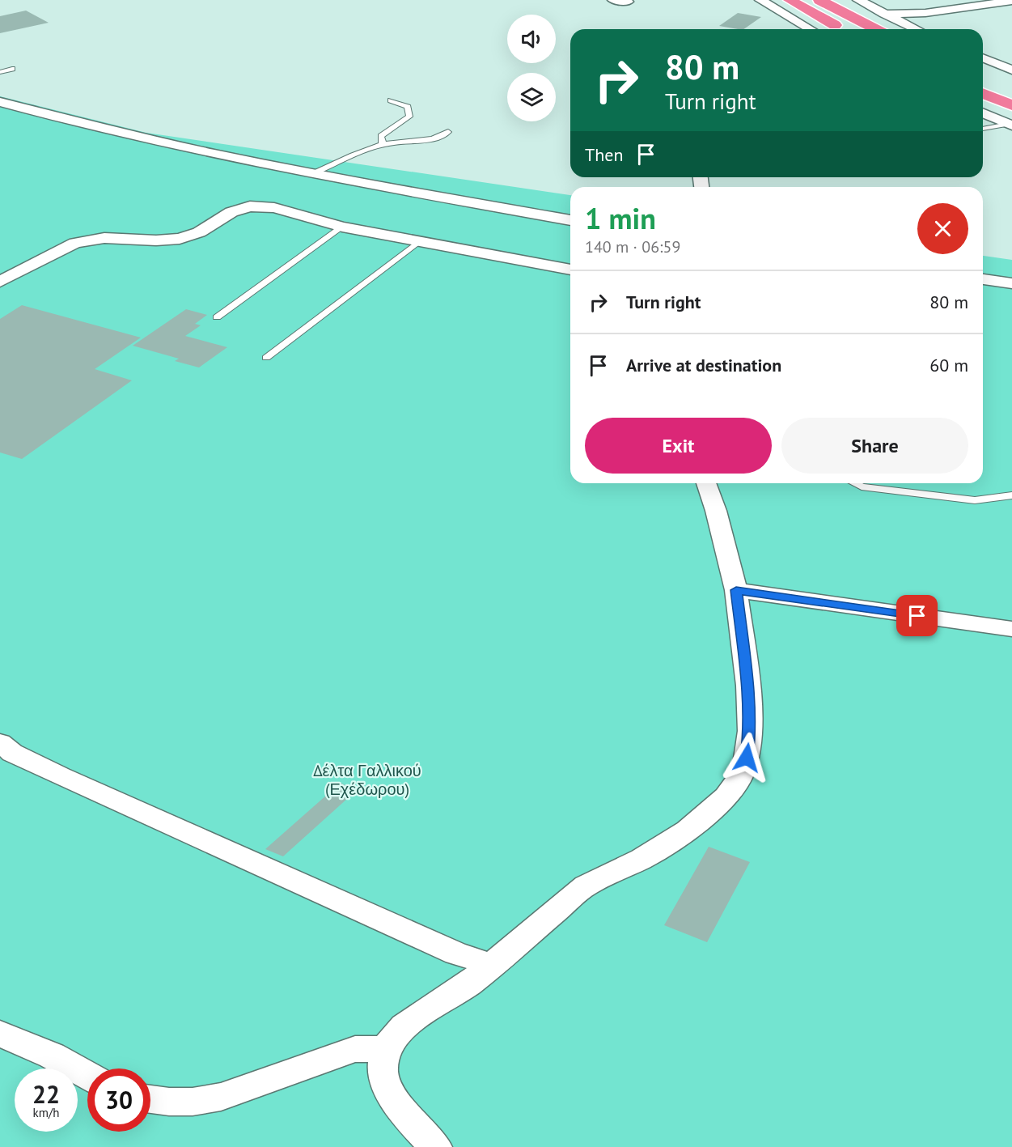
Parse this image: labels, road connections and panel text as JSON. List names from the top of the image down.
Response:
{
  "parks": ["Δέλτα Γαλλικού (Εχέδωρου)"],
  "page": {
    "turn": ["80 m", "Turn right"],
    "then": "Then",
    "heading": ["1 min", "140 m · 06:59"],
    "list": [
      {
        "name": "Turn right",
        "value": "80 m"
      },
      {
        "name": "Arrive at destination",
        "value": "60 m"
      }
    ],
    "buttons": ["Exit", "Share"],
    "speed": "22 km/h",
    "limit": "30"
  }
}
